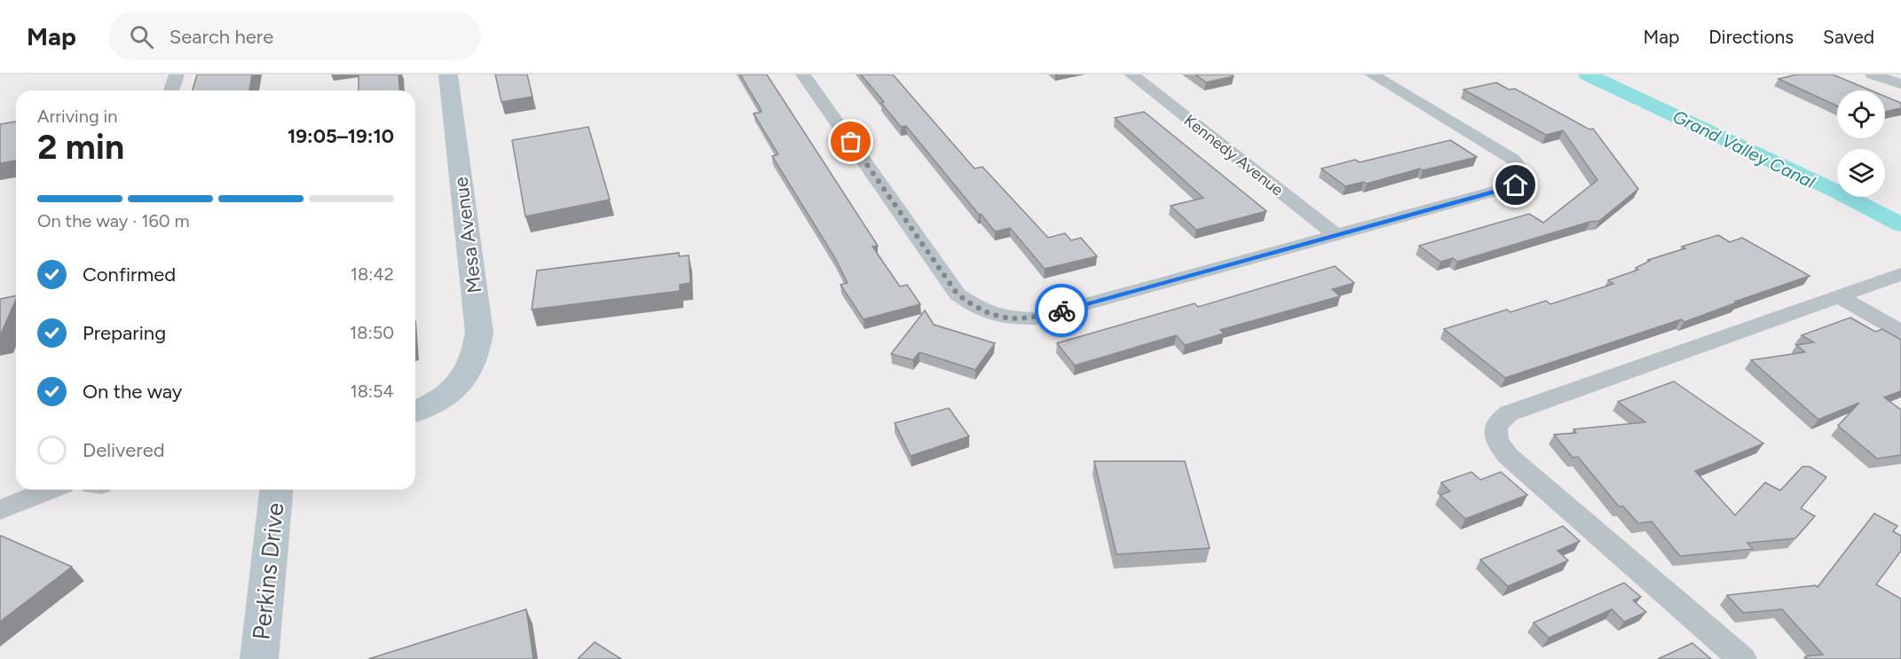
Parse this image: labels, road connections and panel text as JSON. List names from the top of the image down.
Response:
{
  "streets": {
    "street": ["Kennedy Avenue", "Mesa Avenue", "Perkins Drive"]
  },
  "water": ["Grand Valley Canal"],
  "page": {
    "header": "Map",
    "search": "Search here",
    "nav": ["Map", "Directions", "Saved"],
    "heading": ["2 min", "Arriving in", "19:05–19:10"],
    "bar": "On the way · 160 m",
    "list": [
      ["Confirmed", "18:42"],
      ["Preparing", "18:50"],
      ["On the way", "18:54"],
      "Delivered"
    ]
  }
}
